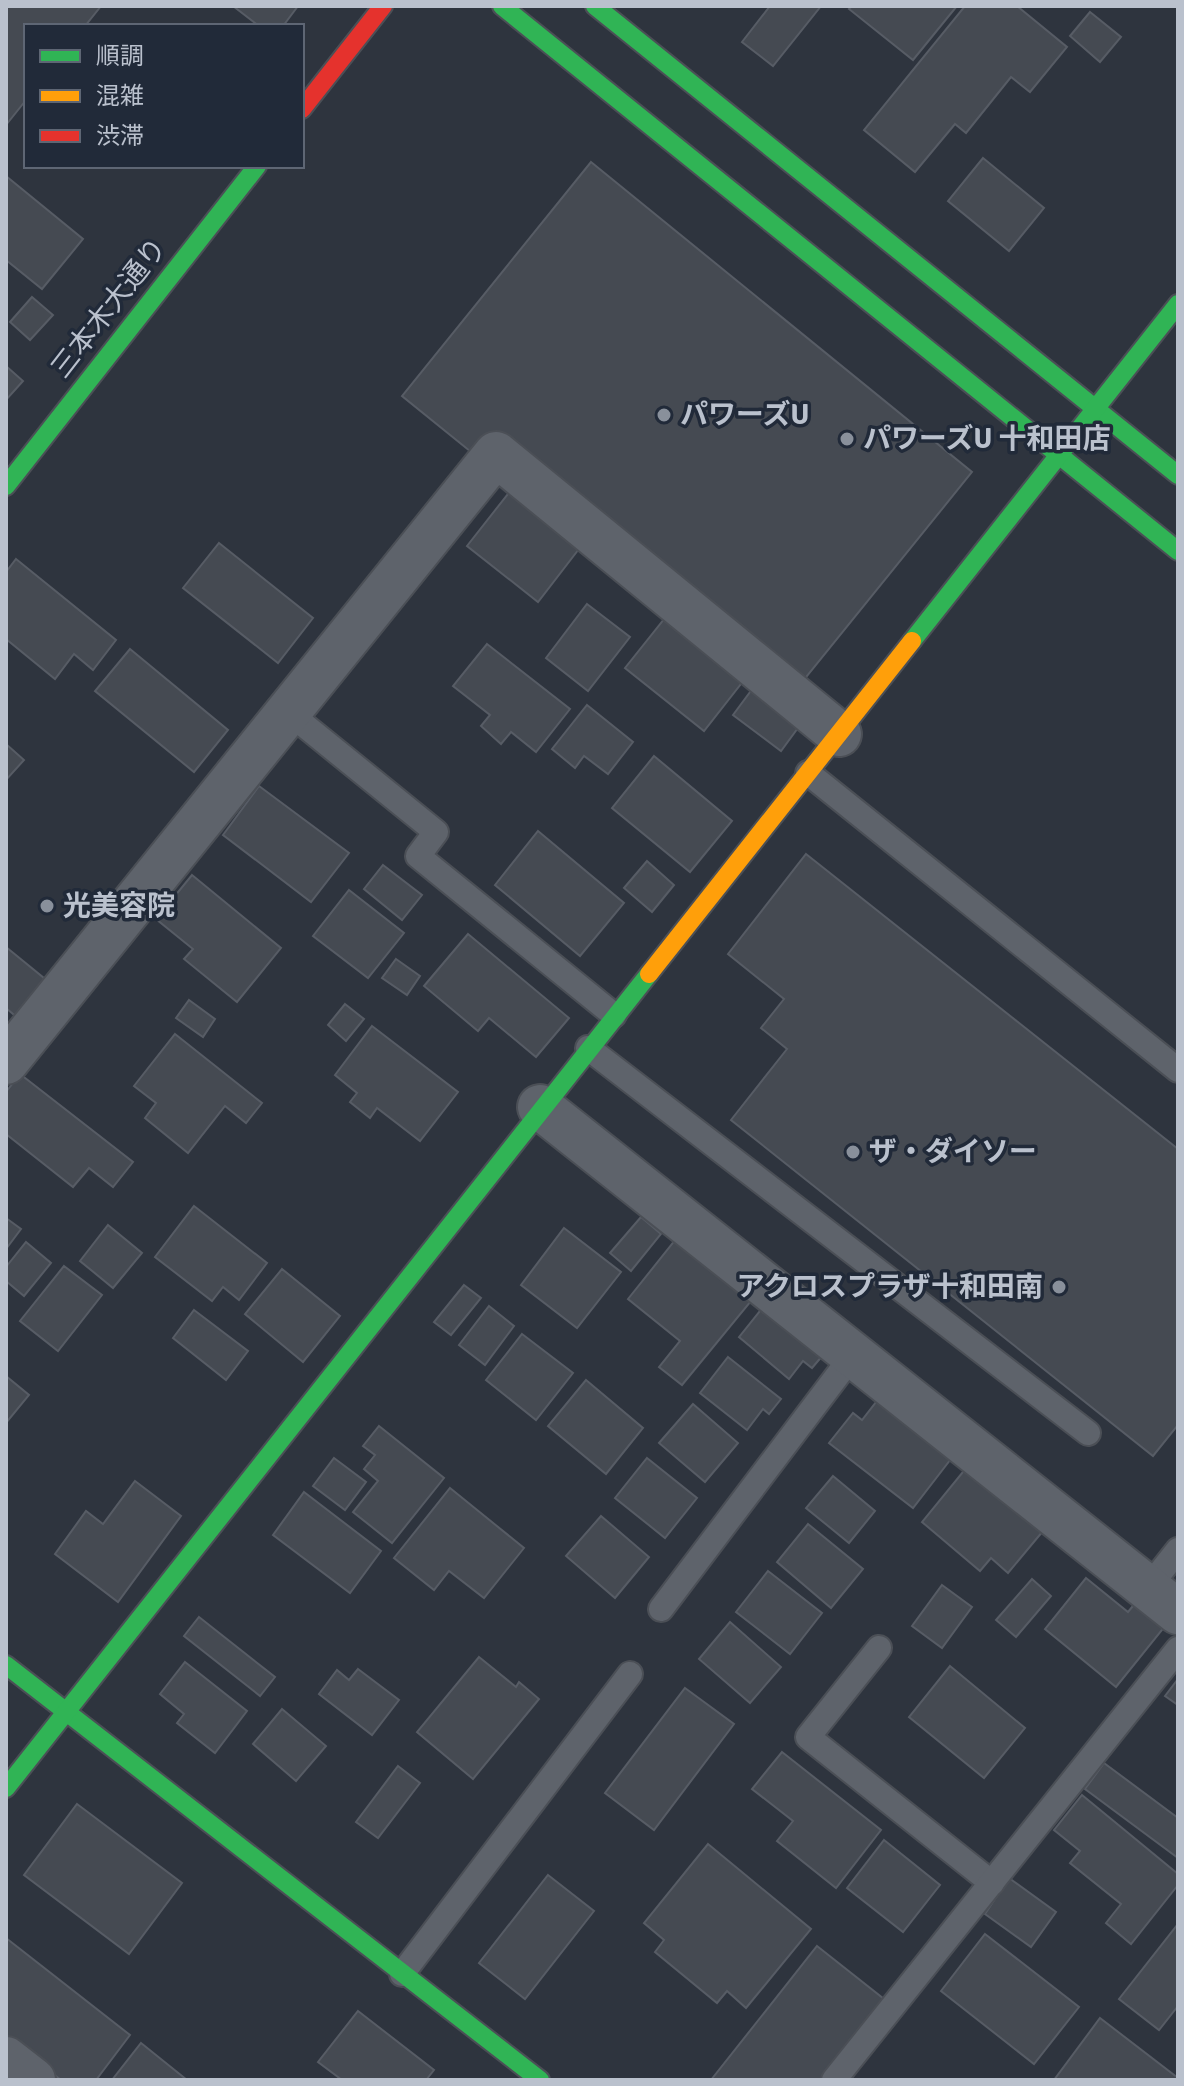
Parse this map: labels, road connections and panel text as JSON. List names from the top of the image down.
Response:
{
  "streets": {
    "street": ["三本木大通り"]
  },
  "places": [
    "パワーズU",
    "パワーズU 十和田店",
    "光美容院",
    "ザ・ダイソー",
    "アクロスプラザ十和田南"
  ],
  "legend": ["順調", "混雑", "渋滞"]
}
